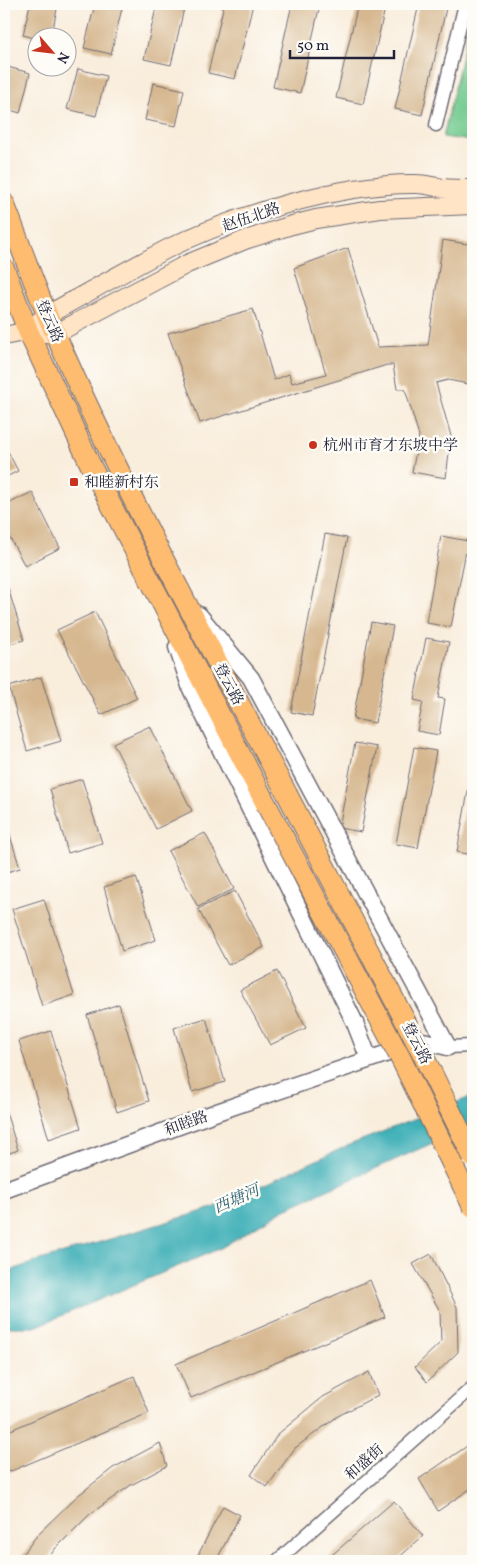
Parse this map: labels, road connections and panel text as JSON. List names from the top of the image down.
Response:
{
  "streets": {
    "main road": ["赵伍北路", "登云路"],
    "street": ["和睦路", "和盛街"]
  },
  "crossings": [
    ["赵伍北路", "登云路"]
  ],
  "water": ["西塘河"],
  "places": {
    "other": ["杭州市育才东坡中学"],
    "transit": ["和睦新村东"]
  },
  "scale_bar": "50 m",
  "north": "bottom right"
}
